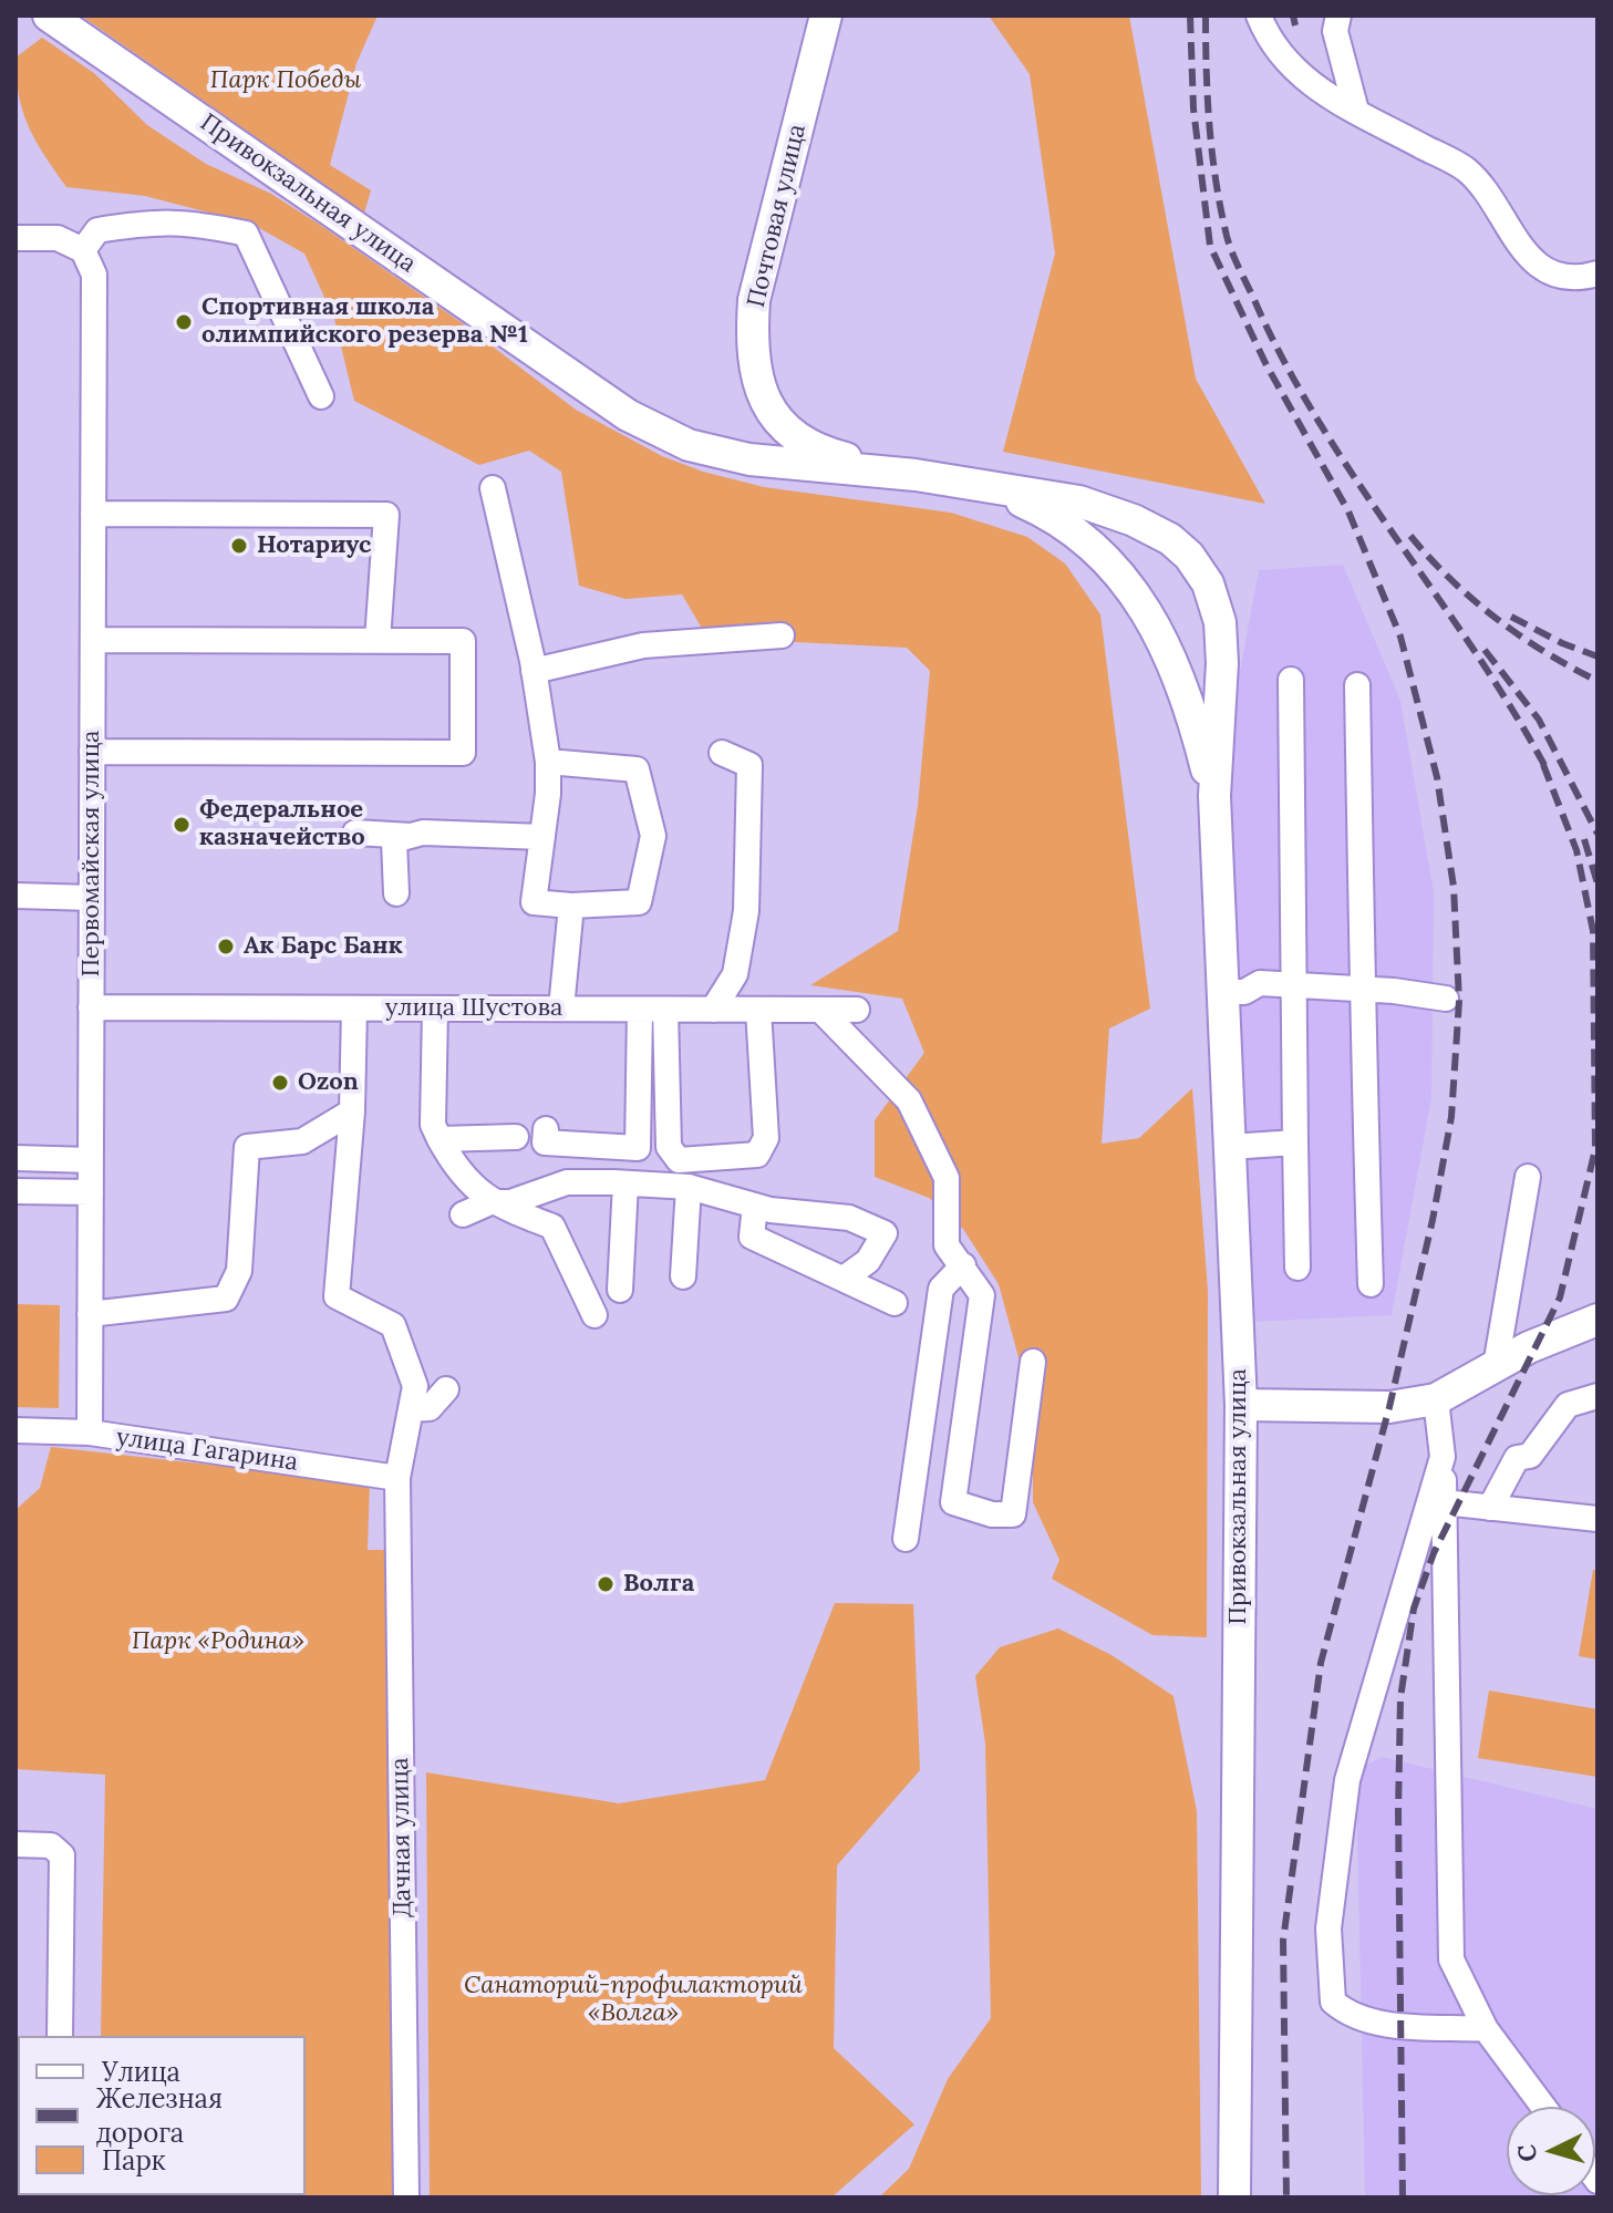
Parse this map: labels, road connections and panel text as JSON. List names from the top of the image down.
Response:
{
  "streets": {
    "main road": ["Привокзальная улица", "Почтовая улица"],
    "street": [
      "Первомайская улица",
      "улица Шустова",
      "улица Гагарина",
      "Дачная улица"
    ]
  },
  "crossings": [
    ["Привокзальная улица", "Почтовая улица"],
    ["Первомайская улица", "улица Шустова"],
    ["Первомайская улица", "улица Гагарина"],
    ["улица Гагарина", "Дачная улица"]
  ],
  "parks": ["Парк Победы", "Парк «Родина»", "Санаторий-профилакторий «Волга»"],
  "places": [
    "Спортивная школа олимпийского резерва №1",
    "Нотариус",
    "Федеральное казначейство",
    "Ак Барс Банк",
    "Ozon",
    "Волга"
  ],
  "legend": ["Улица", "Железная дорога", "Парк"],
  "north": "left"
}
